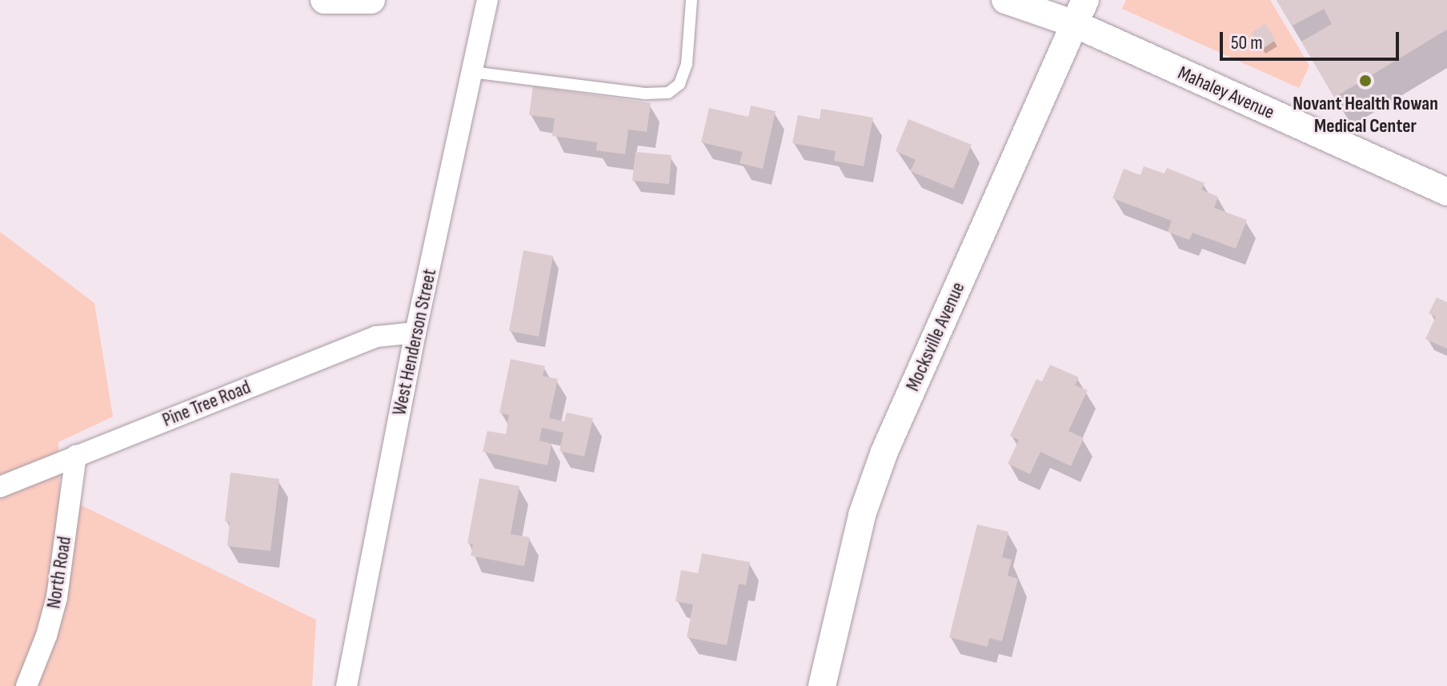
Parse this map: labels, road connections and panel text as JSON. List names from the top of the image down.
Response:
{
  "streets": {
    "street": [
      "Mahaley Avenue",
      "Mocksville Avenue",
      "West Henderson Street",
      "Pine Tree Road",
      "North Road"
    ]
  },
  "crossings": [
    ["Mahaley Avenue", "Mocksville Avenue"],
    ["West Henderson Street", "Pine Tree Road"],
    ["Pine Tree Road", "North Road"]
  ],
  "places": ["Novant Health Rowan Medical Center"],
  "scale_bar": "50 m"
}
